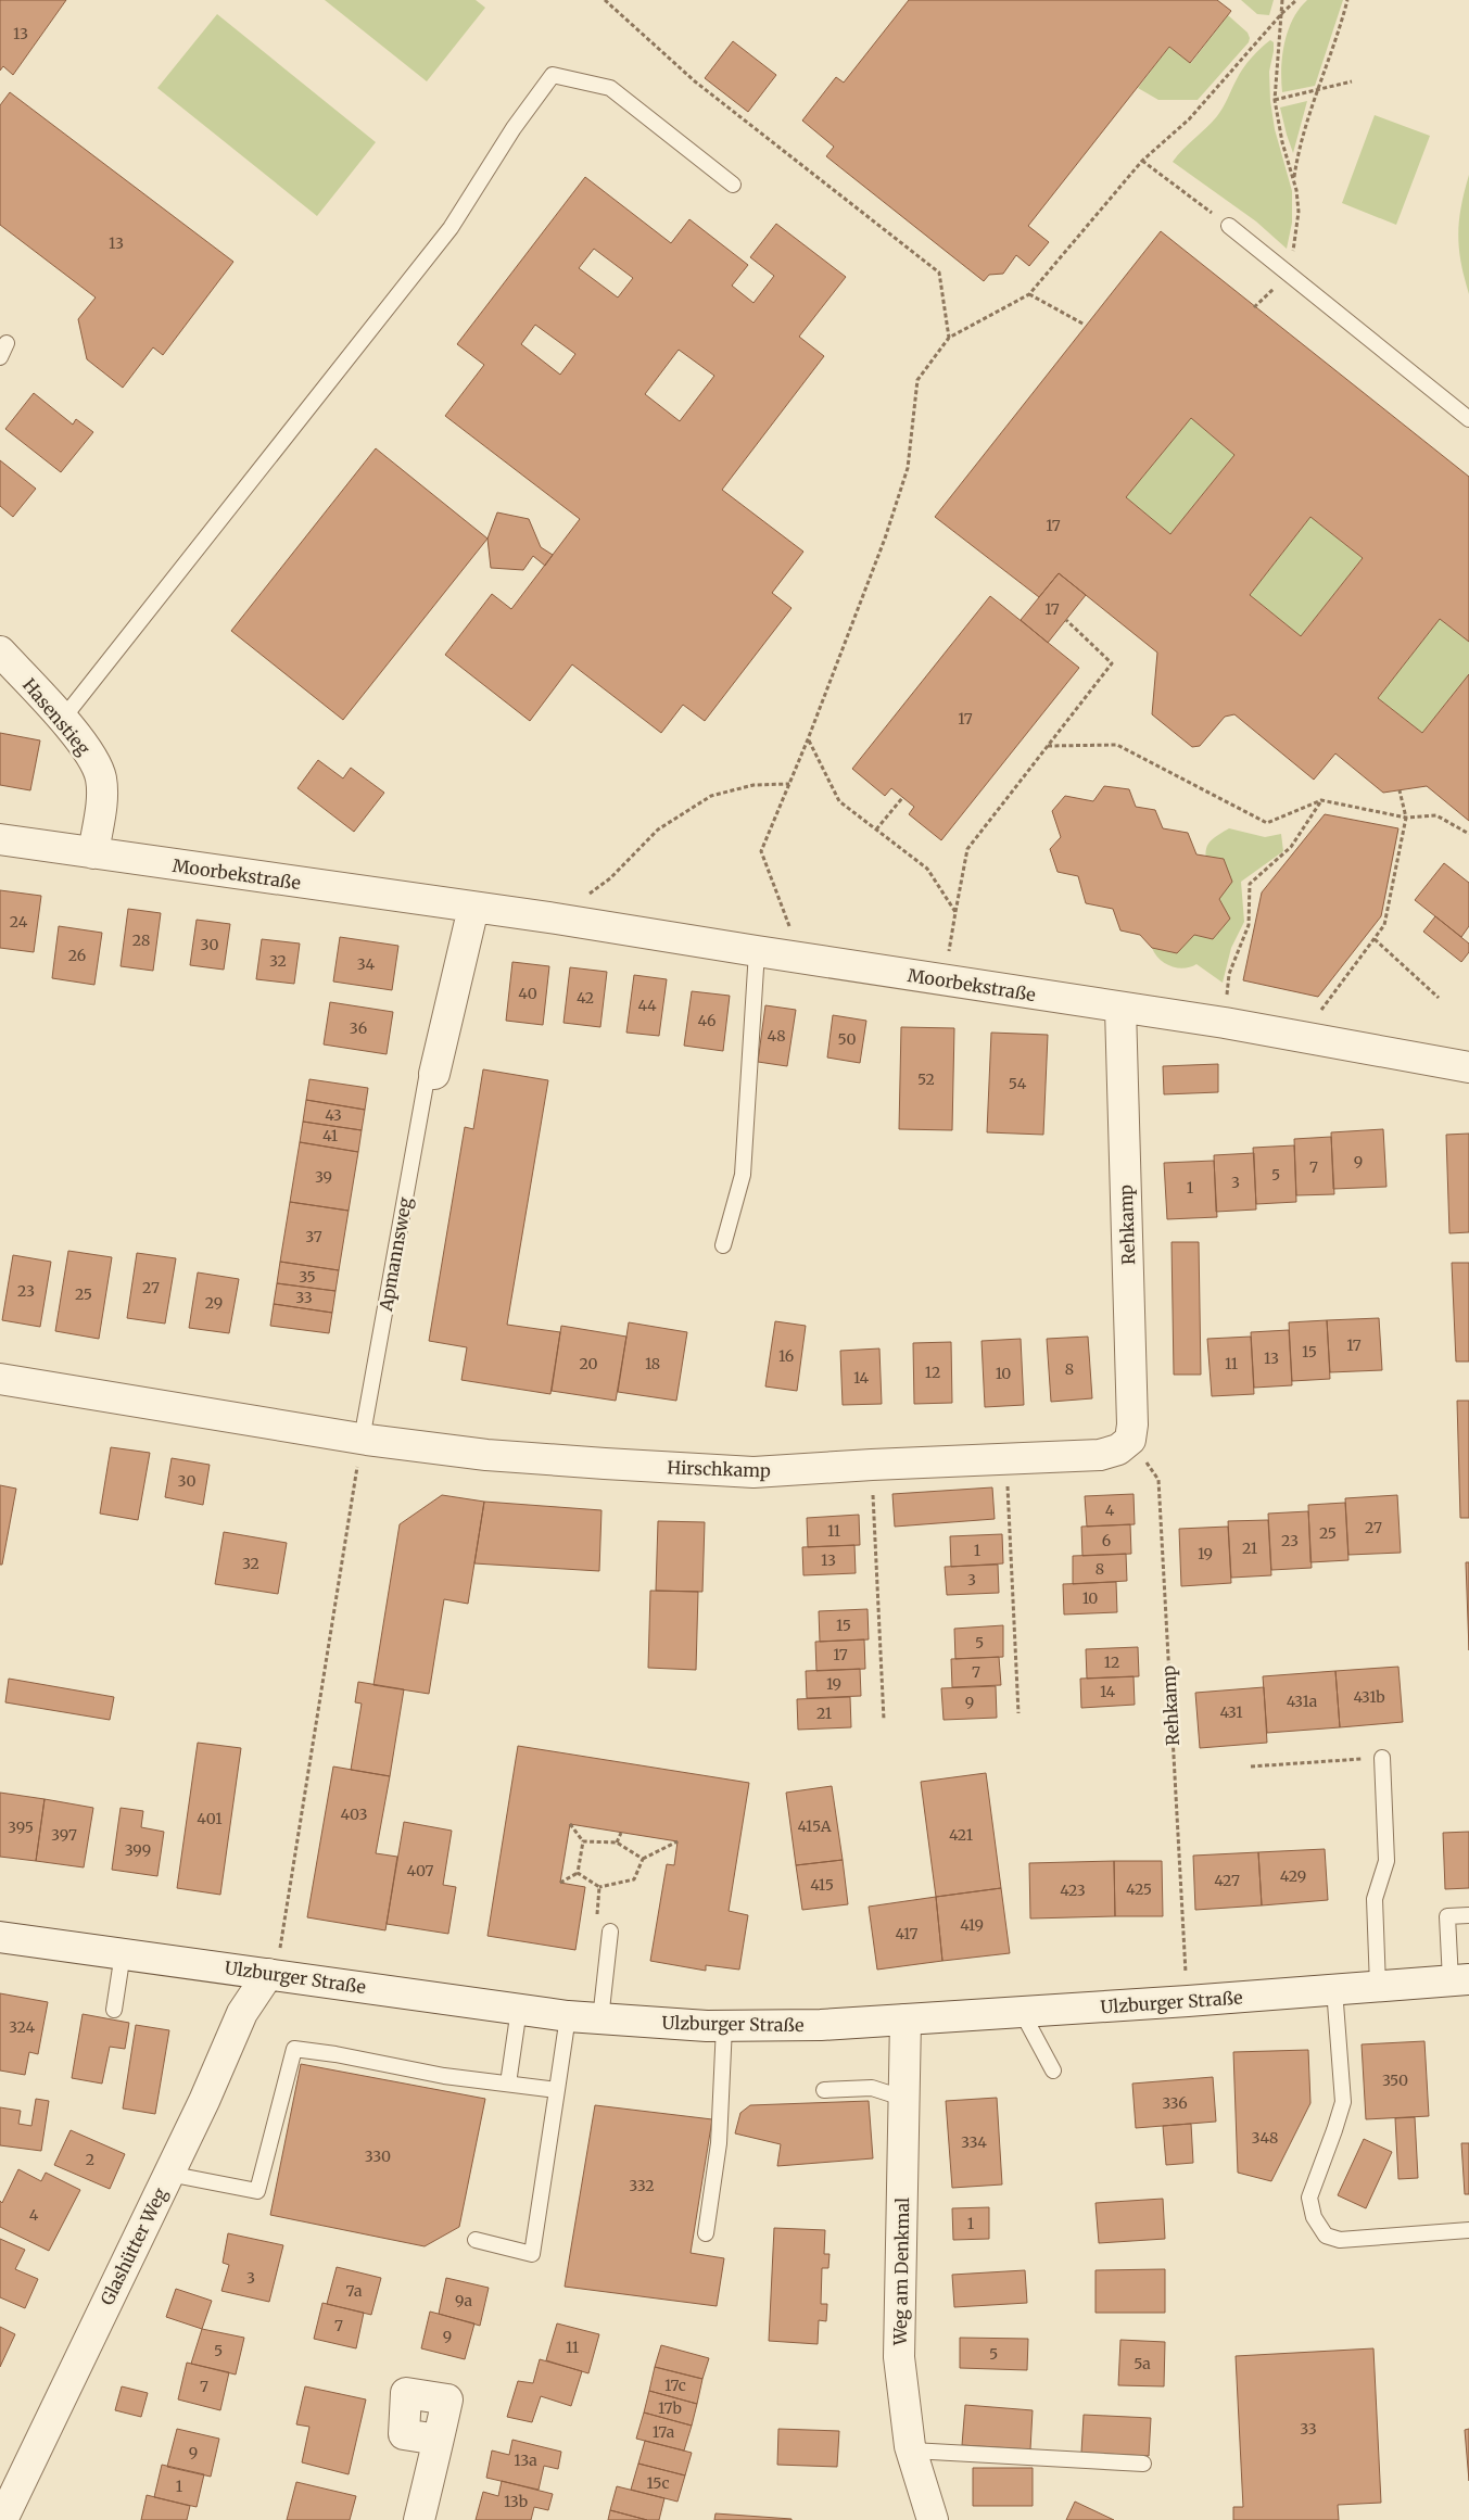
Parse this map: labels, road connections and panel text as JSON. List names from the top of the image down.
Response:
{
  "streets": {
    "street": [
      "Hasenstieg",
      "Moorbekstraße",
      "Rehkamp",
      "Hirschkamp",
      "Ulzburger Straße",
      "Glashütter Weg",
      "Weg am Denkmal"
    ],
    "lane": ["Apmannsweg"]
  },
  "crossings": [
    ["Hasenstieg", "Moorbekstraße"],
    ["Moorbekstraße", "Rehkamp"],
    ["Rehkamp", "Hirschkamp"],
    ["Apmannsweg", "Hirschkamp"],
    ["Ulzburger Straße", "Glashütter Weg"],
    ["Ulzburger Straße", "Weg am Denkmal"]
  ],
  "house_numbers": [
    "13",
    "13",
    "17",
    "17",
    "17",
    "24",
    "28",
    "30",
    "26",
    "32",
    "34",
    "40",
    "42",
    "44",
    "46",
    "36",
    "48",
    "50",
    "52",
    "54",
    "43",
    "41",
    "9",
    "7",
    "5",
    "39",
    "3",
    "1",
    "37",
    "35",
    "27",
    "23",
    "25",
    "33",
    "29",
    "17",
    "15",
    "16",
    "13",
    "20",
    "18",
    "11",
    "8",
    "12",
    "10",
    "14",
    "30",
    "4",
    "27",
    "11",
    "25",
    "6",
    "23",
    "21",
    "1",
    "19",
    "13",
    "32",
    "8",
    "3",
    "10",
    "15",
    "5",
    "17",
    "12",
    "7",
    "19",
    "14",
    "431b",
    "431a",
    "9",
    "431",
    "21",
    "403",
    "401",
    "415A",
    "395",
    "397",
    "421",
    "399",
    "407",
    "429",
    "427",
    "415",
    "425",
    "423",
    "419",
    "417",
    "324",
    "350",
    "336",
    "348",
    "334",
    "330",
    "2",
    "332",
    "4",
    "1",
    "3",
    "7a",
    "9a",
    "7",
    "9",
    "11",
    "5",
    "5",
    "5a",
    "17c",
    "7",
    "17b",
    "33",
    "17a",
    "9",
    "13a",
    "15c",
    "1",
    "13b"
  ]
}
